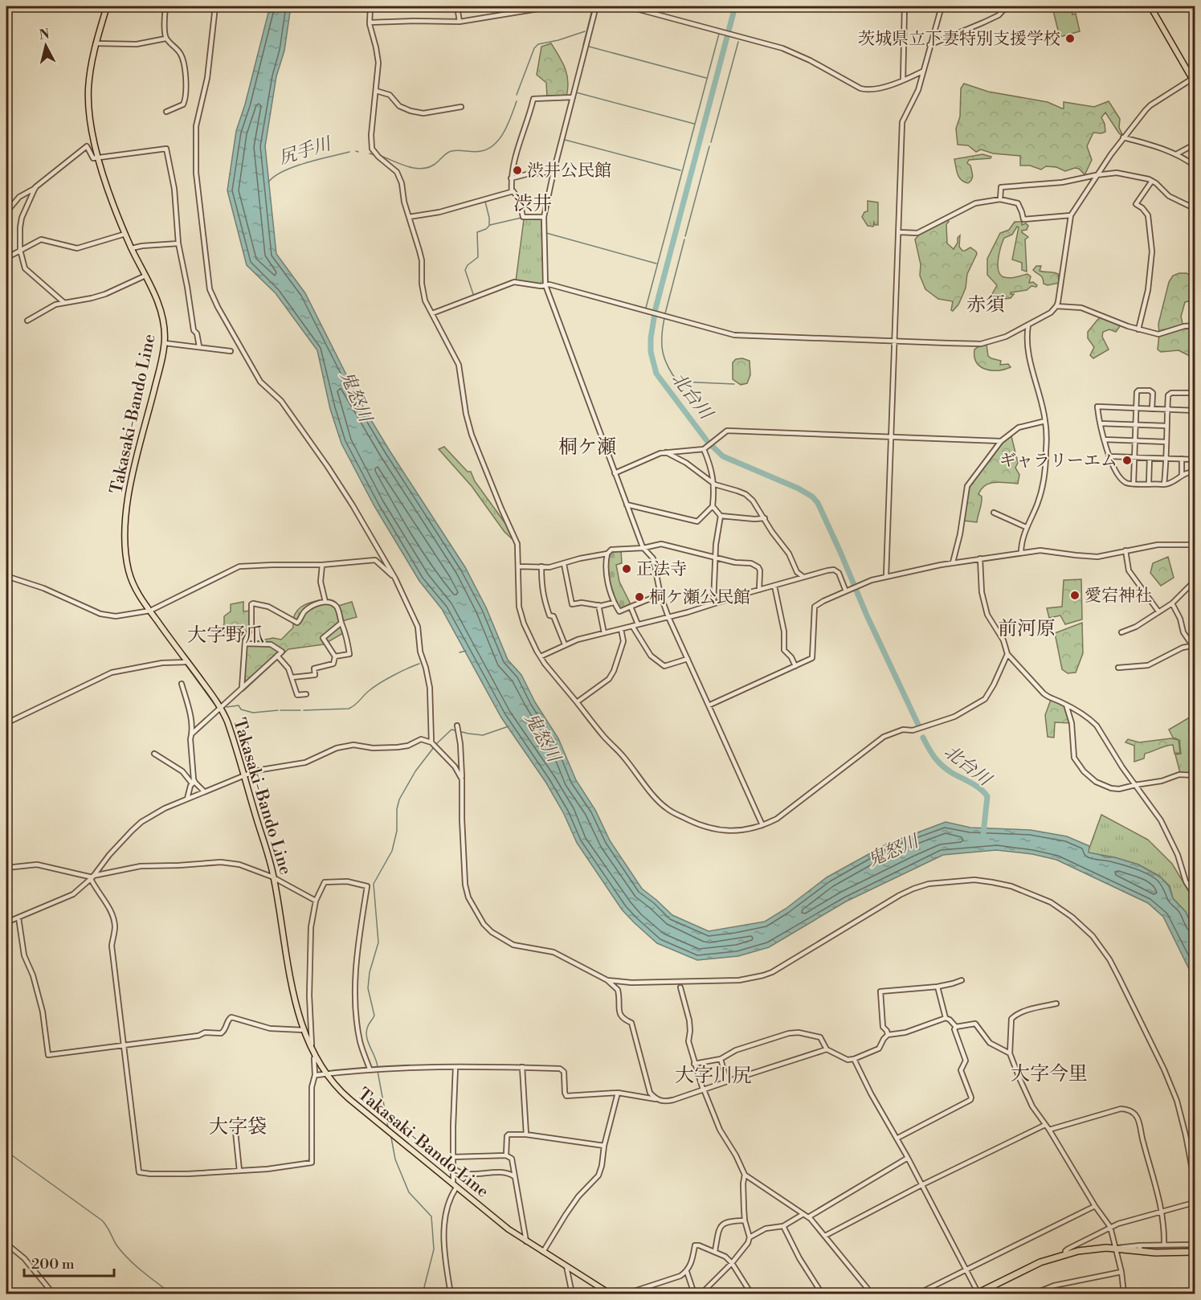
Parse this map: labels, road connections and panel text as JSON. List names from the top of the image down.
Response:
{
  "streets": {
    "main road": ["Takasaki-Bando Line"]
  },
  "districts": [
    "渋井",
    "赤須",
    "桐ケ瀬",
    "前河原",
    "大字野爪",
    "大字今里",
    "大字川尻",
    "大字袋"
  ],
  "water": ["尻手川", "北台川", "鬼怒川"],
  "places": [
    "茨城県立下妻特別支援学校",
    "渋井公民館",
    "ギャラリーエム",
    "正法寺",
    "愛宕神社",
    "桐ケ瀬公民館"
  ],
  "scale_bar": "200 m",
  "north": "top"
}
